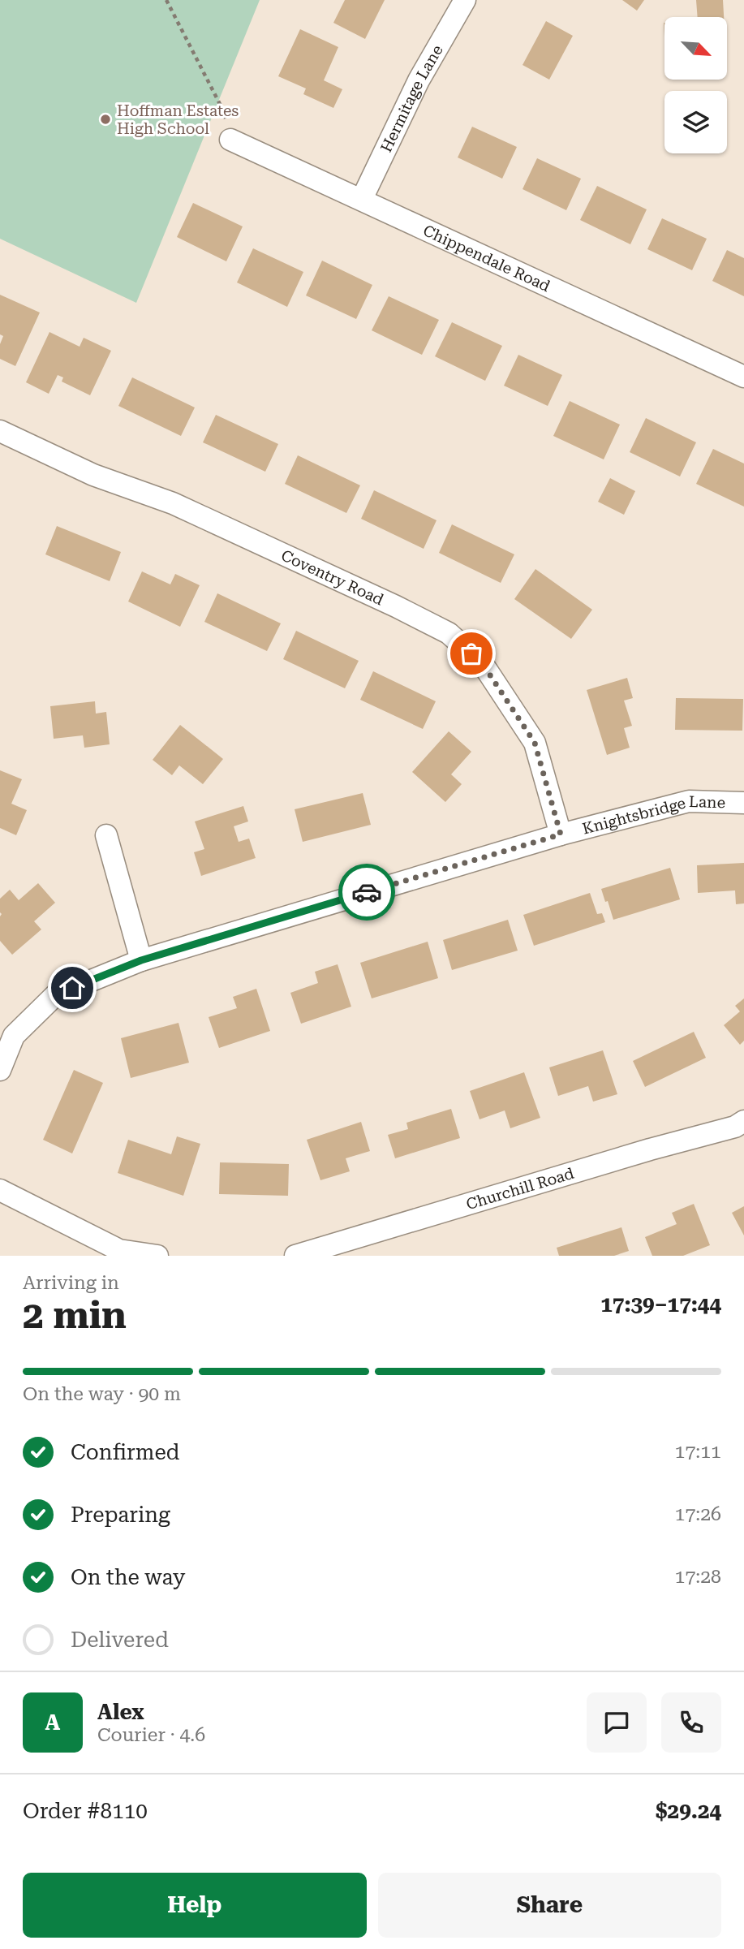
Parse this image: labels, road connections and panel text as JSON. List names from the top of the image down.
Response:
{
  "streets": {
    "street": [
      "Hermitage Lane",
      "Chippendale Road",
      "Coventry Road",
      "Knightsbridge Lane",
      "Churchill Road"
    ]
  },
  "crossings": [
    ["Hermitage Lane", "Chippendale Road"],
    ["Coventry Road", "Knightsbridge Lane"]
  ],
  "places": ["Hoffman Estates High School"],
  "north": "bottom right",
  "page": {
    "heading": ["2 min", "Arriving in", "17:39–17:44"],
    "panel": [
      "Alex",
      "Courier · 4.6",
      "Order #8110",
      "$29.24"
    ],
    "bar": "On the way · 90 m",
    "list": [
      ["Confirmed", "17:11"],
      ["Preparing", "17:26"],
      ["On the way", "17:28"],
      "Delivered"
    ],
    "round": "A",
    "buttons": ["Help", "Share"]
  }
}
